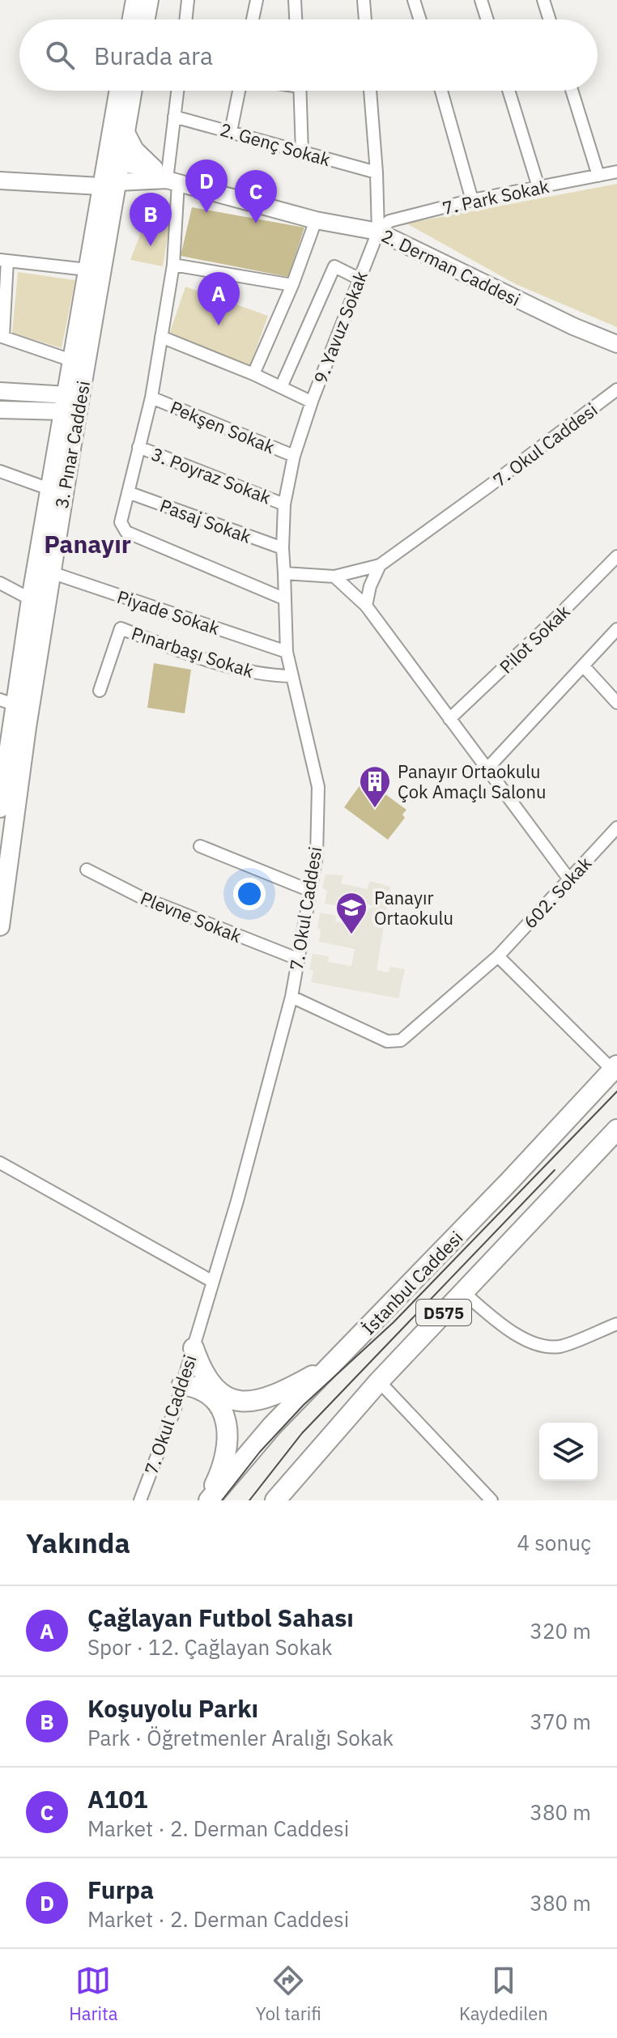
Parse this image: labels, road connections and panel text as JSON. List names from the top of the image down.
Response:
{
  "streets": {
    "highway": ["İstanbul Caddesi", "D575"],
    "main road": ["2. Derman Caddesi", "3. Pınar Caddesi"],
    "street": [
      "2. Genç Sokak",
      "7. Park Sokak",
      "9. Yavuz Sokak",
      "Pekşen Sokak",
      "7. Okul Caddesi",
      "3. Poyraz Sokak",
      "Pasaj Sokak",
      "Piyade Sokak",
      "Pilot Sokak",
      "Pınarbaşı Sokak",
      "602. Sokak",
      "Plevne Sokak"
    ]
  },
  "crossings": [
    ["2. Genç Sokak", "9. Yavuz Sokak"],
    ["7. Park Sokak", "2. Derman Caddesi"],
    ["7. Park Sokak", "9. Yavuz Sokak"],
    ["2. Derman Caddesi", "9. Yavuz Sokak"],
    ["9. Yavuz Sokak", "Pekşen Sokak"],
    ["9. Yavuz Sokak", "7. Okul Caddesi"],
    ["9. Yavuz Sokak", "3. Poyraz Sokak"],
    ["9. Yavuz Sokak", "Pasaj Sokak"],
    ["3. Pınar Caddesi", "Piyade Sokak"],
    ["7. Okul Caddesi", "Piyade Sokak"],
    ["7. Okul Caddesi", "Pınarbaşı Sokak"],
    ["7. Okul Caddesi", "602. Sokak"],
    ["7. Okul Caddesi", "Plevne Sokak"]
  ],
  "districts": ["Panayır"],
  "places": {
    "building": ["Panayır Ortaokulu Çok Amaçlı Salonu"],
    "school or university": ["Panayır Ortaokulu"]
  },
  "page": {
    "search": "Burada ara",
    "pins": [
      "D",
      "C",
      "B",
      "A"
    ],
    "heading": ["Yakında", "4 sonuç"],
    "list": [
      {
        "mark": "A",
        "name": "Çağlayan Futbol Sahası",
        "note": "Spor · 12. Çağlayan Sokak",
        "value": "320 m"
      },
      {
        "mark": "B",
        "name": "Koşuyolu Parkı",
        "note": "Park · Öğretmenler Aralığı Sokak",
        "value": "370 m"
      },
      {
        "mark": "C",
        "name": "A101",
        "note": "Market · 2. Derman Caddesi",
        "value": "380 m"
      },
      {
        "mark": "D",
        "name": "Furpa",
        "note": "Market · 2. Derman Caddesi",
        "value": "380 m"
      }
    ],
    "nav": ["Harita", "Yol tarifi", "Kaydedilen"]
  }
}
